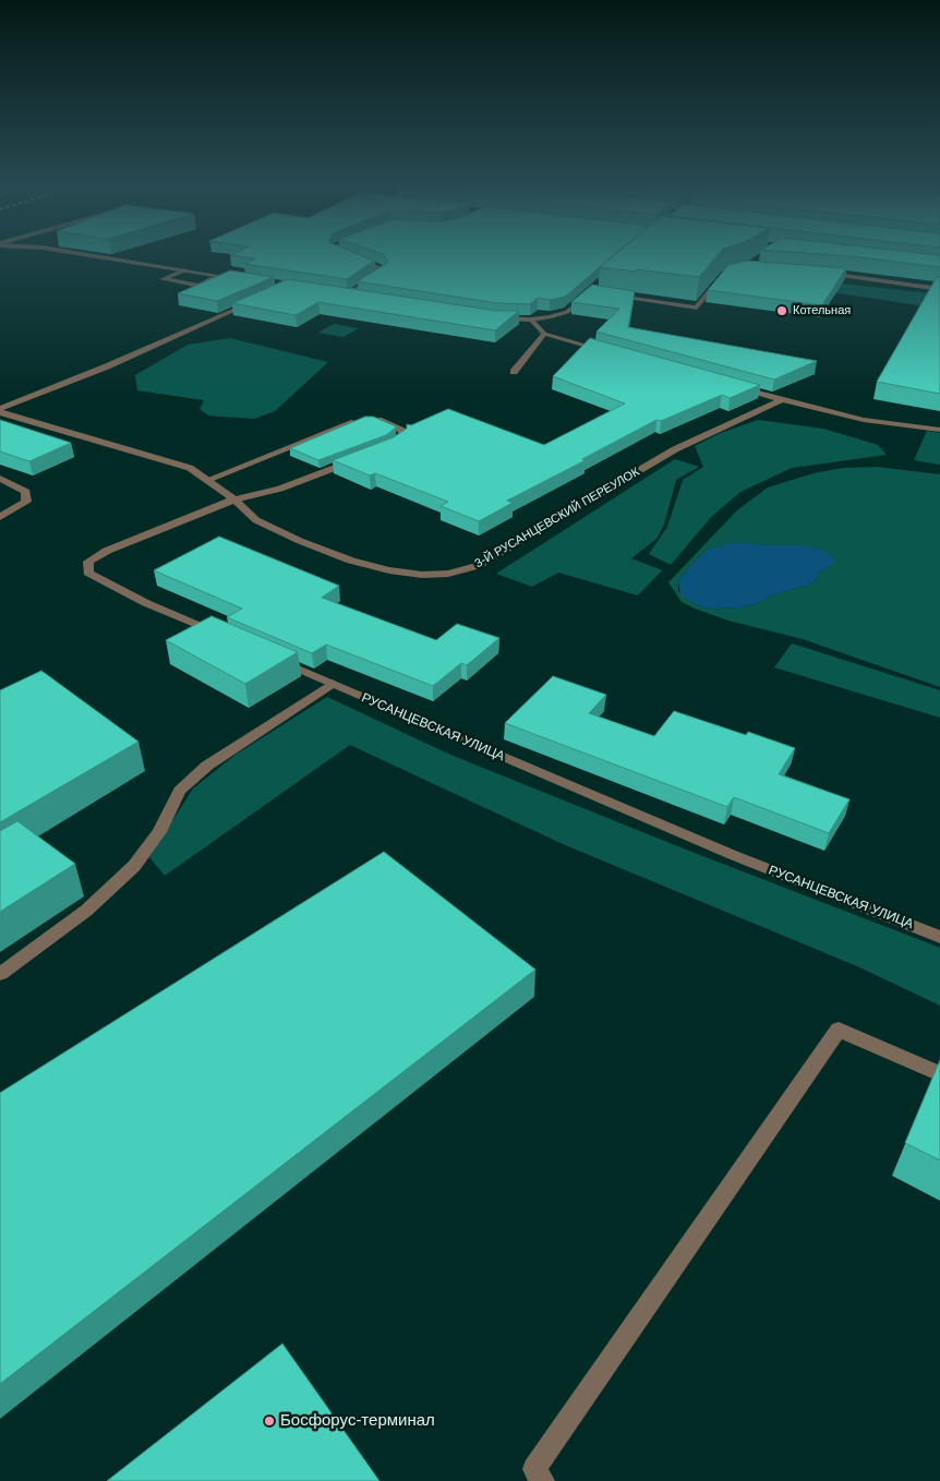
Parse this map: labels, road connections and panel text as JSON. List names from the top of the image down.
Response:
{
  "streets": {
    "street": ["3-Й РУСАНЦЕВСКИЙ ПЕРЕУЛОК", "РУСАНЦЕВСКАЯ УЛИЦА"]
  },
  "places": ["Котельная", "Босфорус-терминал"]
}
